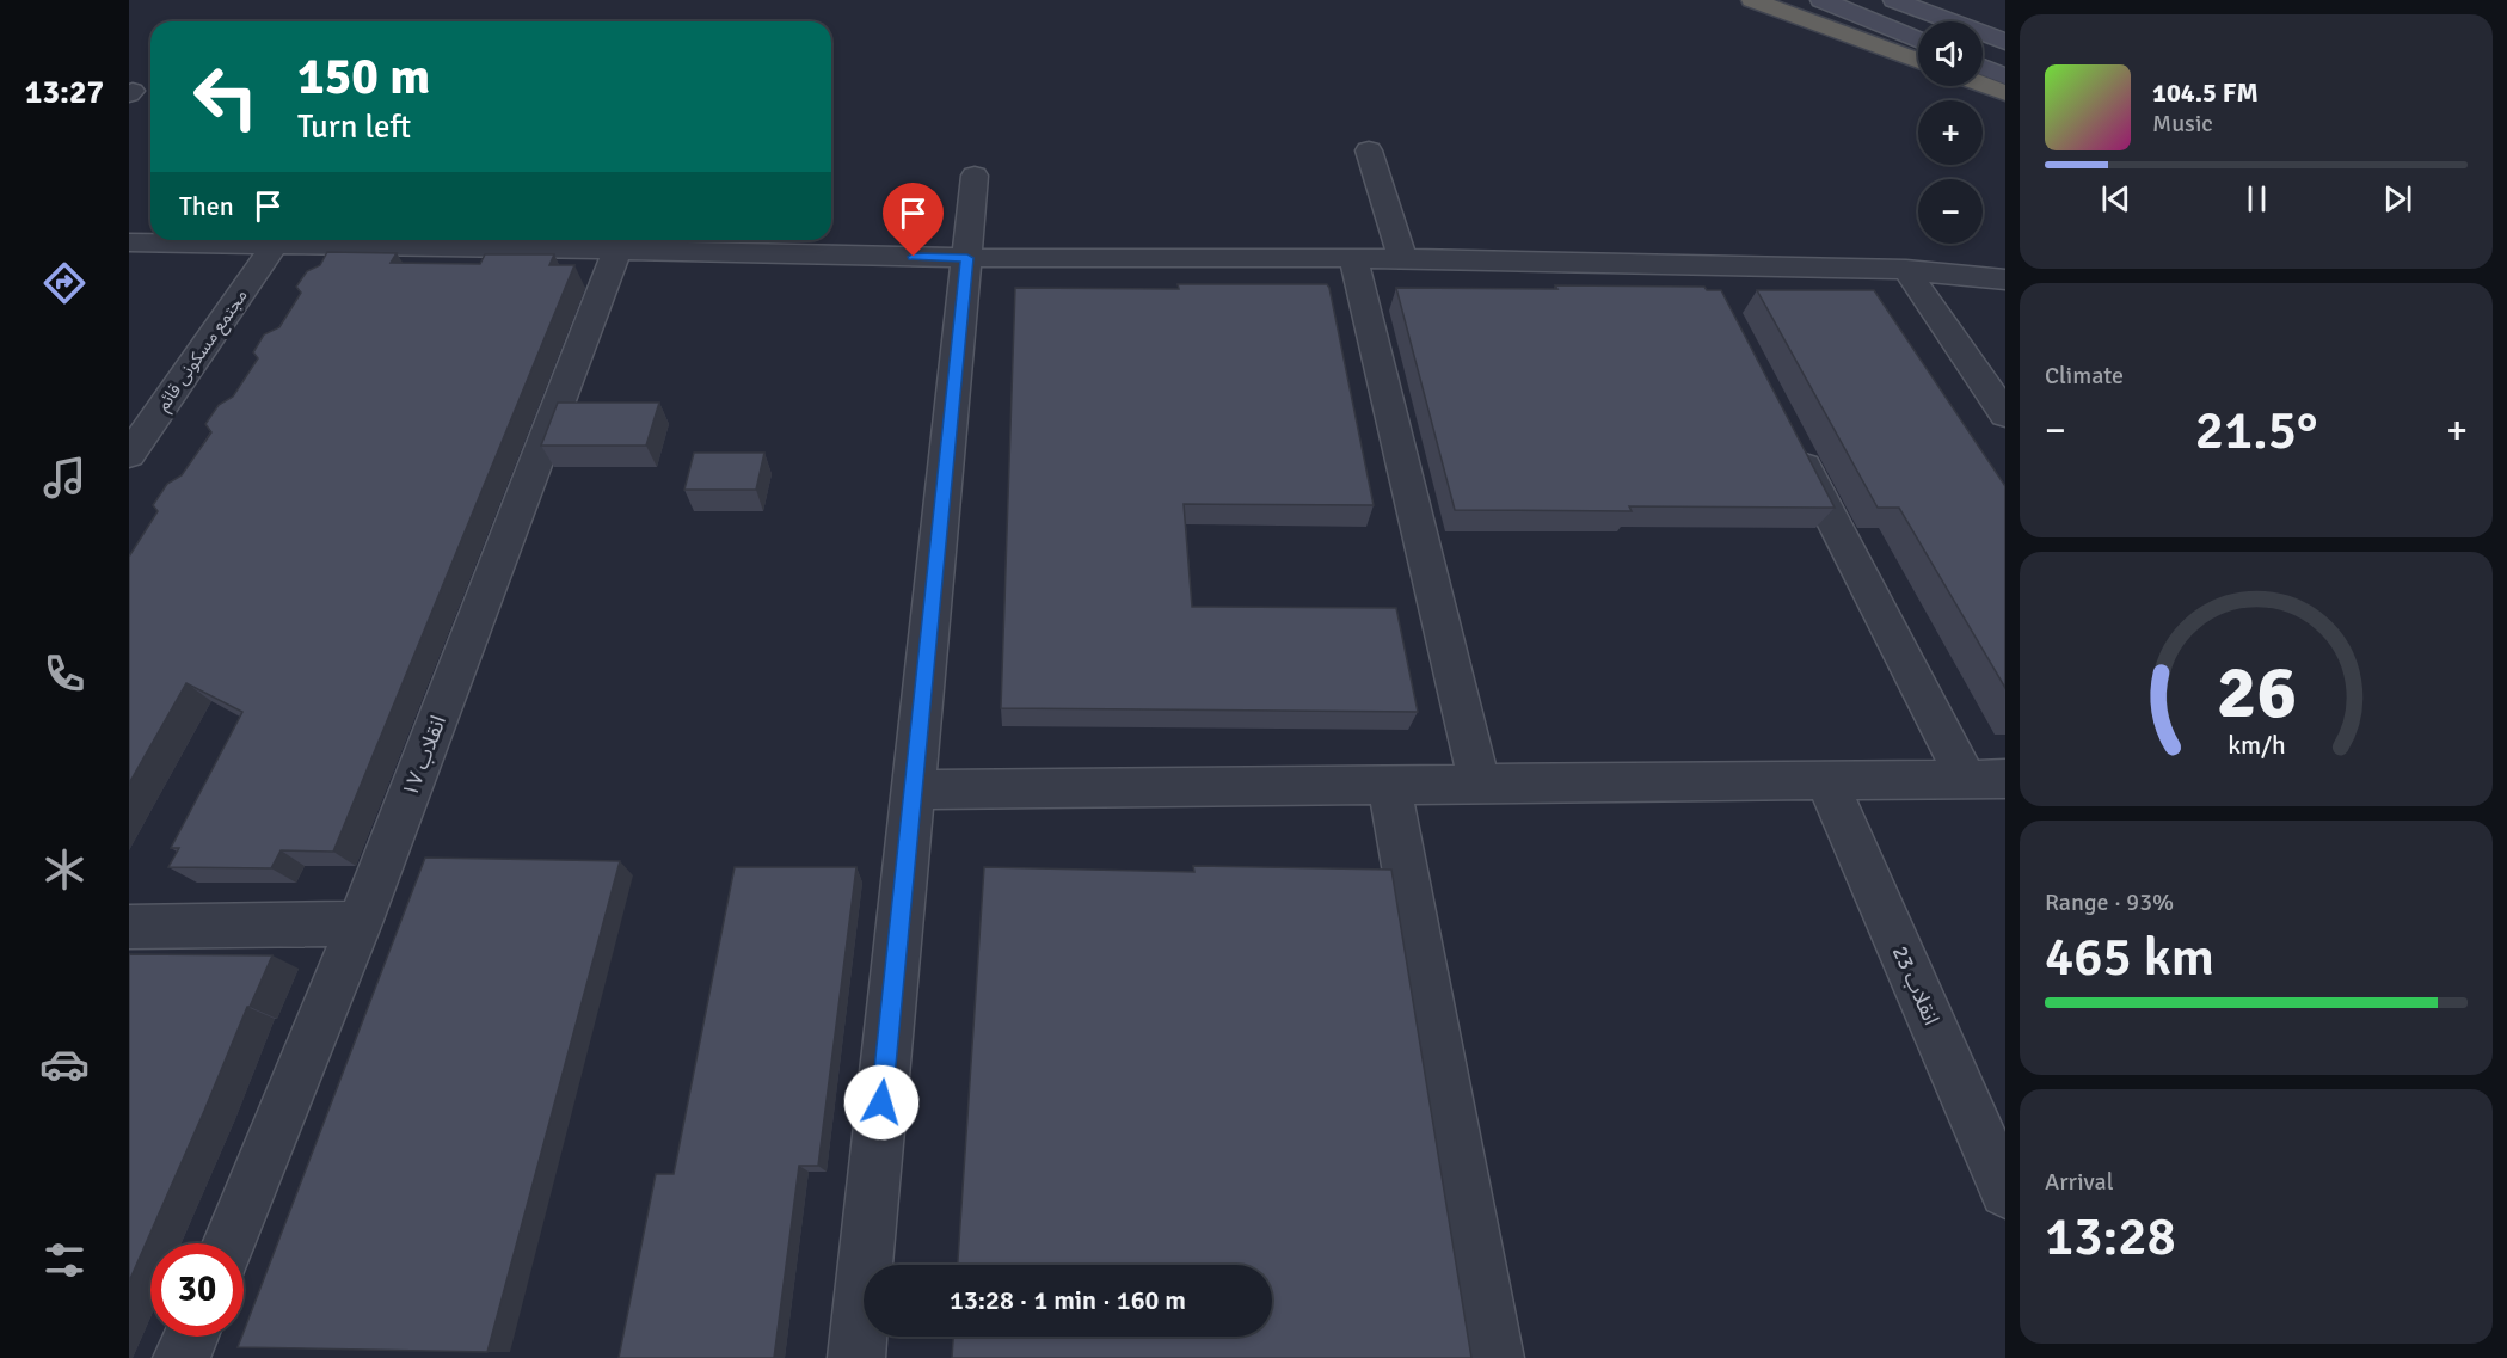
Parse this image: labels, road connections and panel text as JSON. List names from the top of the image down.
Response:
{
  "streets": {
    "street": ["مجتمع مسکونی قائم", "انقلاب ۱۷", "انقلاب 23"]
  },
  "page": {
    "tabs": "13:27",
    "map_buttons": ["+", "−"],
    "turn": ["150 m", "Turn left"],
    "song": ["104.5 FM", "Music"],
    "then": "Then",
    "tile": [
      "Climate",
      ["Range · 93%", "465 km"],
      ["Arrival", "13:28"]
    ],
    "heat": ["−", "21.5°", "+"],
    "limit": "30",
    "trip": "13:28 · 1 min · 160 m",
    "gauge": ["26", "km/h"]
  }
}
